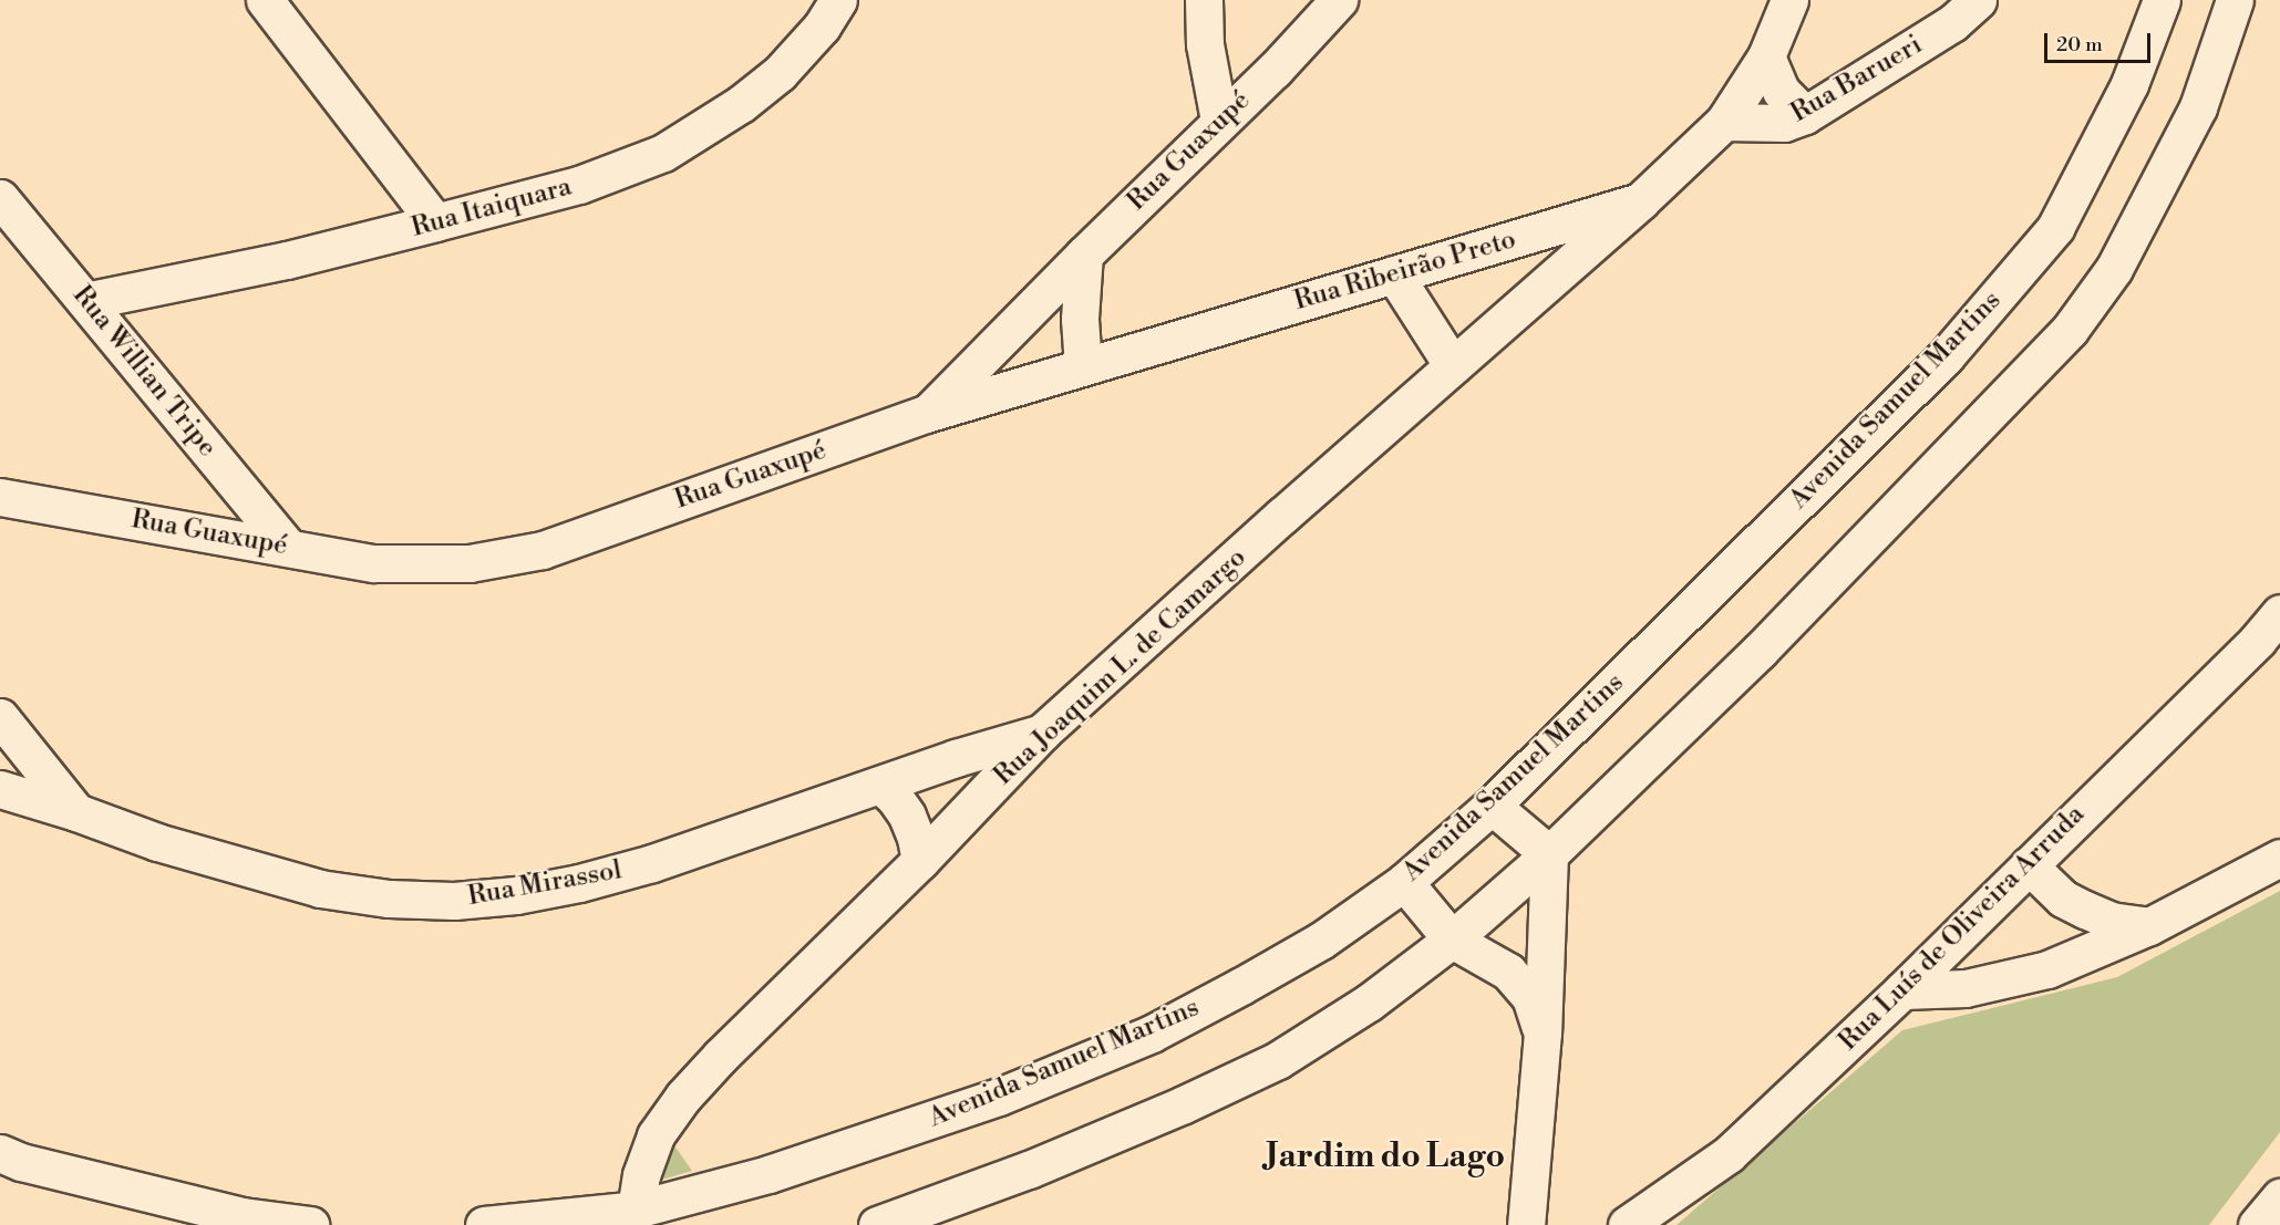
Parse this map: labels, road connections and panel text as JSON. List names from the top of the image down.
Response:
{
  "streets": {
    "street": [
      "Rua Barueri",
      "Rua Guaxupé",
      "Rua Itaiquara",
      "Rua Ribeirão Preto",
      "Rua Willian Tripe",
      "Avenida Samuel Martins",
      "Rua Joaquim L. de Camargo",
      "Rua Mirassol",
      "Rua Luís de Oliveira Arruda"
    ]
  },
  "crossings": [
    ["Rua Barueri", "Rua Ribeirão Preto"],
    ["Rua Guaxupé", "Rua Ribeirão Preto"],
    ["Rua Guaxupé", "Rua Willian Tripe"],
    ["Rua Itaiquara", "Rua Willian Tripe"],
    ["Rua Ribeirão Preto", "Rua Joaquim L. de Camargo"],
    ["Avenida Samuel Martins", "Rua Joaquim L. de Camargo"],
    ["Rua Joaquim L. de Camargo", "Rua Mirassol"]
  ],
  "districts": ["Jardim do Lago"],
  "scale_bar": "20 m"
}
